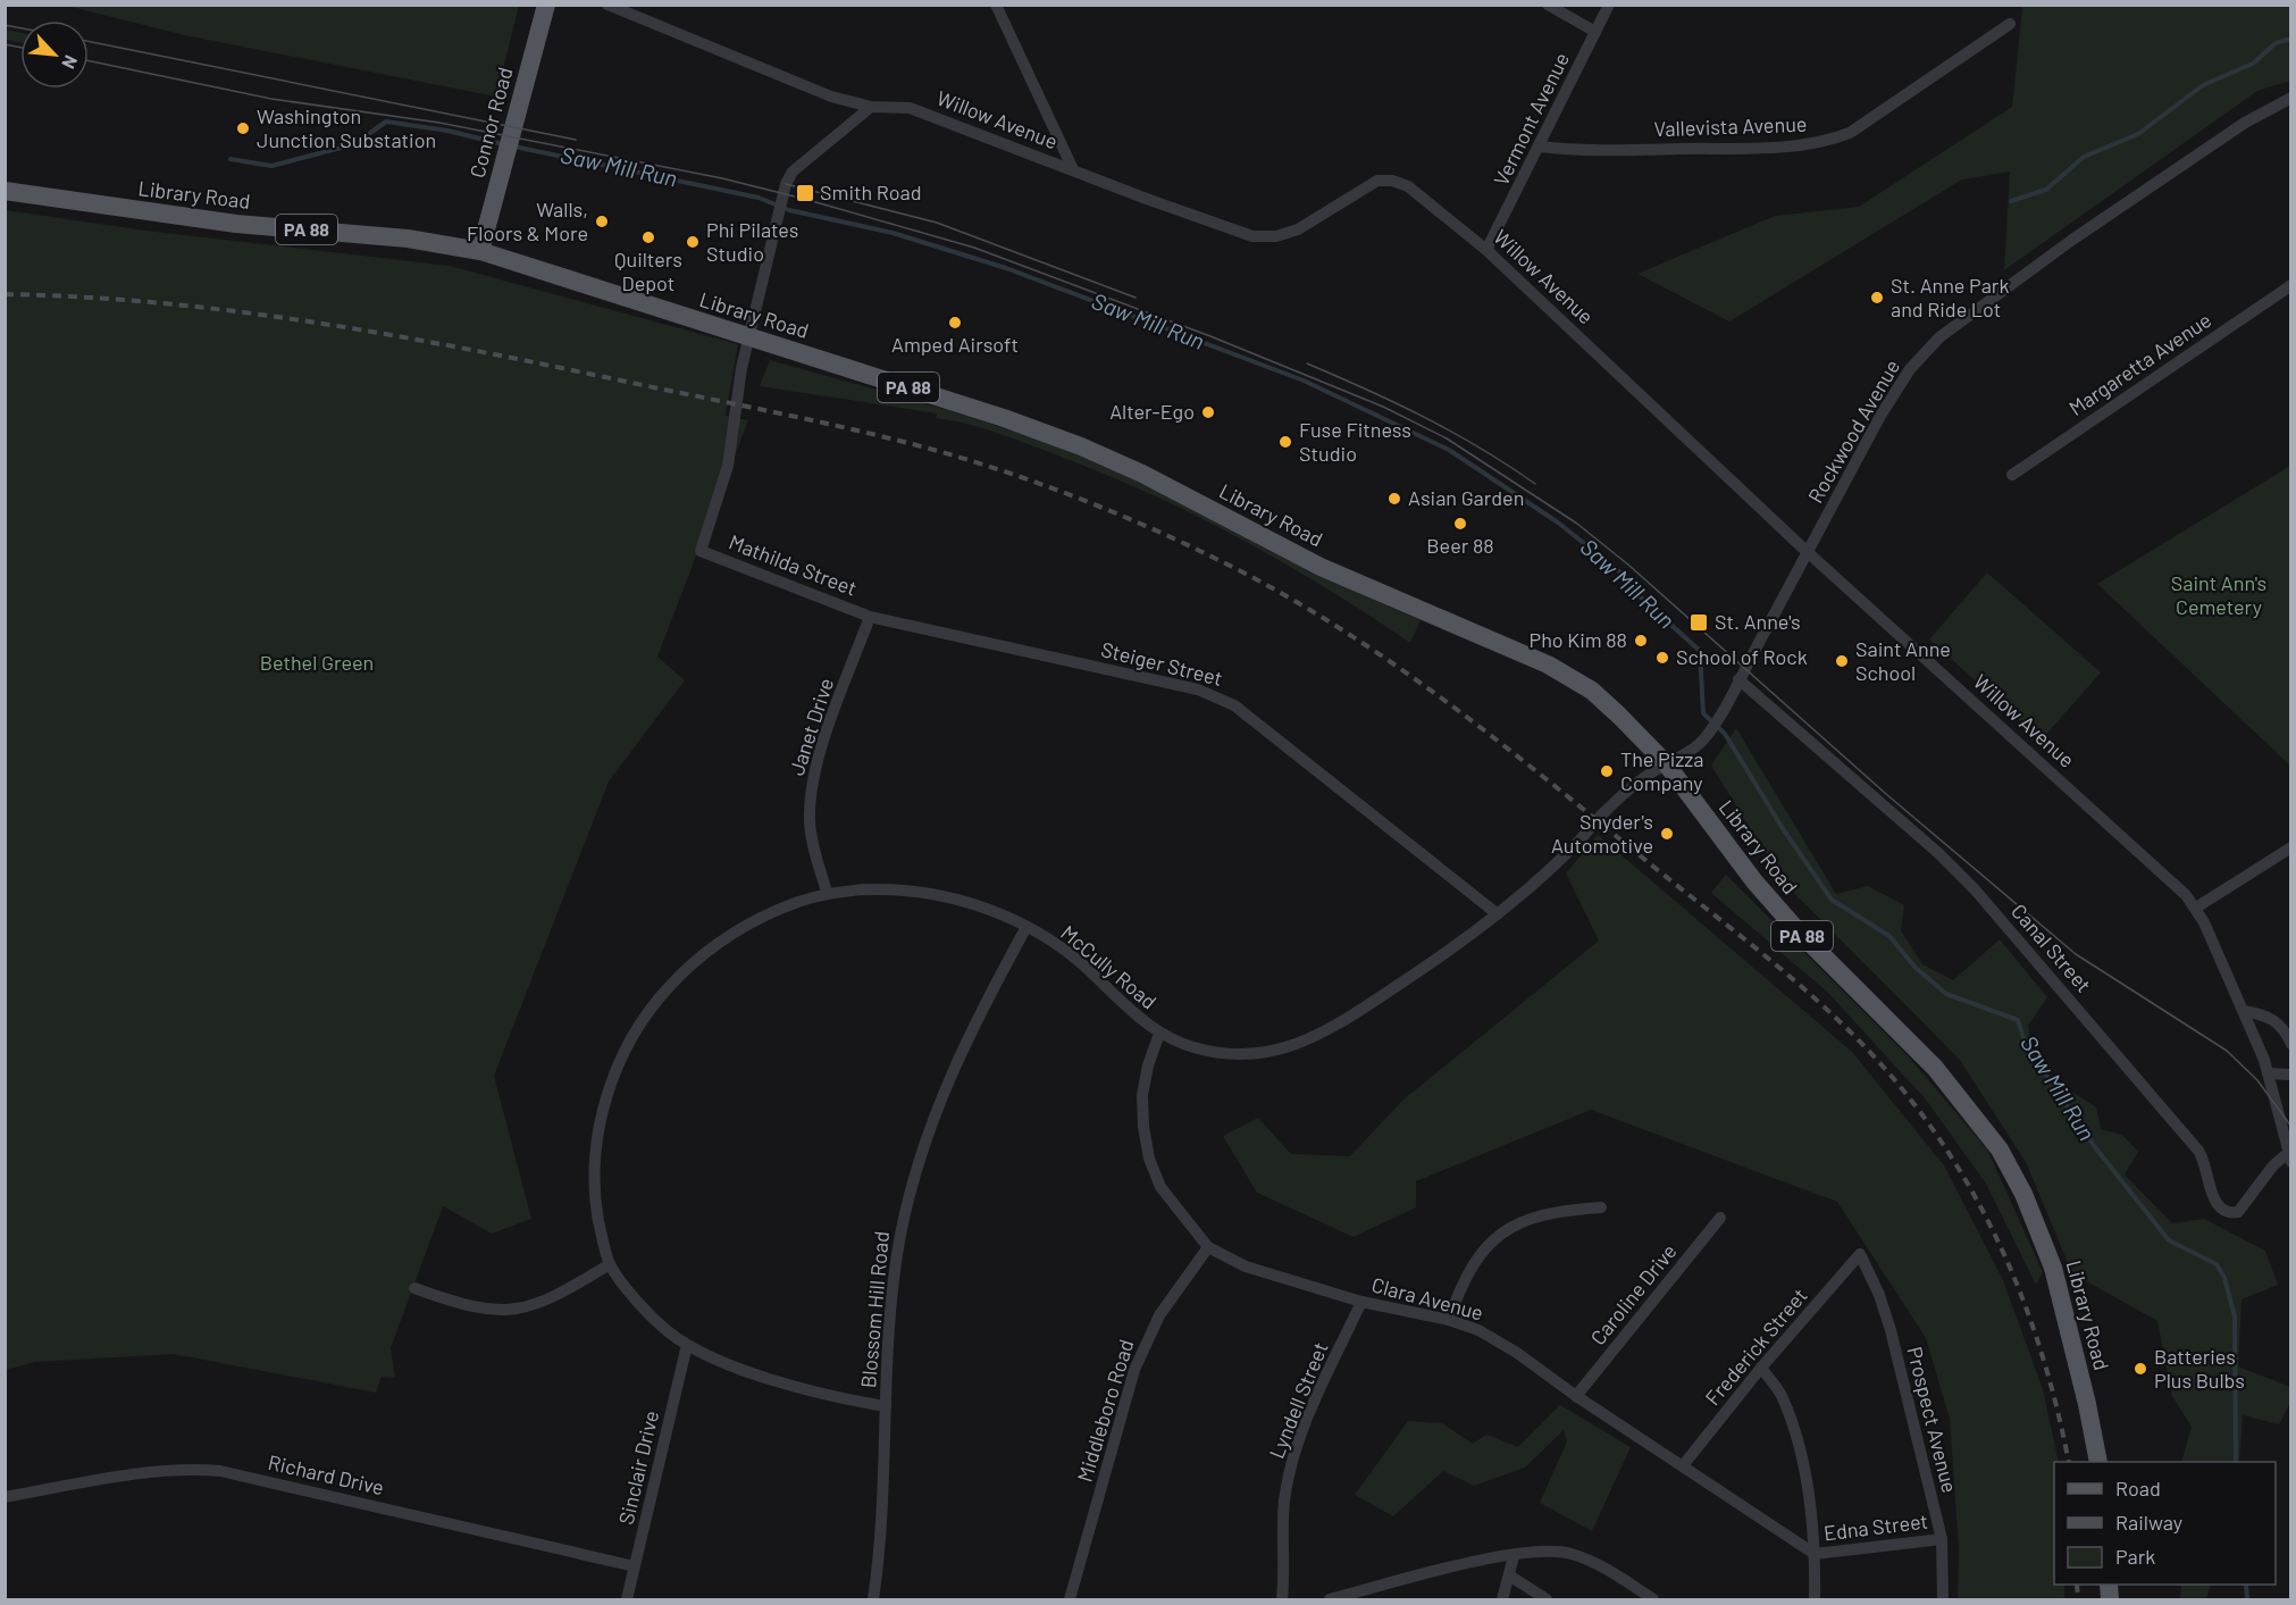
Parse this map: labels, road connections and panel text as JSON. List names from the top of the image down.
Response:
{
  "streets": {
    "main road": ["Connor Road", "Library Road", "PA 88"],
    "street": [
      "Vermont Avenue",
      "Willow Avenue",
      "Vallevista Avenue",
      "Margaretta Avenue",
      "Rockwood Avenue",
      "Mathilda Street",
      "Steiger Street",
      "Janet Drive",
      "Canal Street",
      "McCully Road",
      "Caroline Drive",
      "Clara Avenue",
      "Blossom Hill Road",
      "Frederick Street",
      "Lyndell Street",
      "Middleboro Road",
      "Prospect Avenue",
      "Sinclair Drive",
      "Richard Drive",
      "Edna Street"
    ]
  },
  "crossings": [
    ["Vermont Avenue", "Willow Avenue"],
    ["Vermont Avenue", "Vallevista Avenue"],
    ["Willow Avenue", "Rockwood Avenue"],
    ["Willow Avenue", "Canal Street"],
    ["Connor Road", "Library Road"],
    ["Library Road", "Rockwood Avenue"],
    ["Library Road", "Mathilda Street"],
    ["Library Road", "McCully Road"],
    ["Rockwood Avenue", "Canal Street"],
    ["Rockwood Avenue", "McCully Road"],
    ["Mathilda Street", "Steiger Street"],
    ["Mathilda Street", "Janet Drive"],
    ["Steiger Street", "Janet Drive"],
    ["Steiger Street", "McCully Road"],
    ["Janet Drive", "McCully Road"],
    ["McCully Road", "Clara Avenue"],
    ["McCully Road", "Blossom Hill Road"],
    ["McCully Road", "Sinclair Drive"],
    ["Caroline Drive", "Clara Avenue"],
    ["Clara Avenue", "Frederick Street"],
    ["Clara Avenue", "Lyndell Street"],
    ["Clara Avenue", "Middleboro Road"],
    ["Clara Avenue", "Edna Street"],
    ["Frederick Street", "Prospect Avenue"],
    ["Prospect Avenue", "Edna Street"],
    ["Sinclair Drive", "Richard Drive"]
  ],
  "water": ["Saw Mill Run"],
  "parks": ["Saint Ann's Cemetery", "Bethel Green"],
  "places": {
    "other": [
      "Washington Junction Substation",
      "Walls, Floors & More",
      "Quilters Depot",
      "Phi Pilates Studio",
      "St. Anne Park and Ride Lot",
      "Amped Airsoft",
      "Alter-Ego",
      "Fuse Fitness Studio",
      "Asian Garden",
      "Beer 88",
      "Pho Kim 88",
      "School of Rock",
      "Saint Anne School",
      "The Pizza Company",
      "Snyder's Automotive",
      "Batteries Plus Bulbs"
    ],
    "transit": ["Smith Road", "St. Anne's"]
  },
  "legend": ["Road", "Railway", "Park"],
  "north": "bottom right"
}
